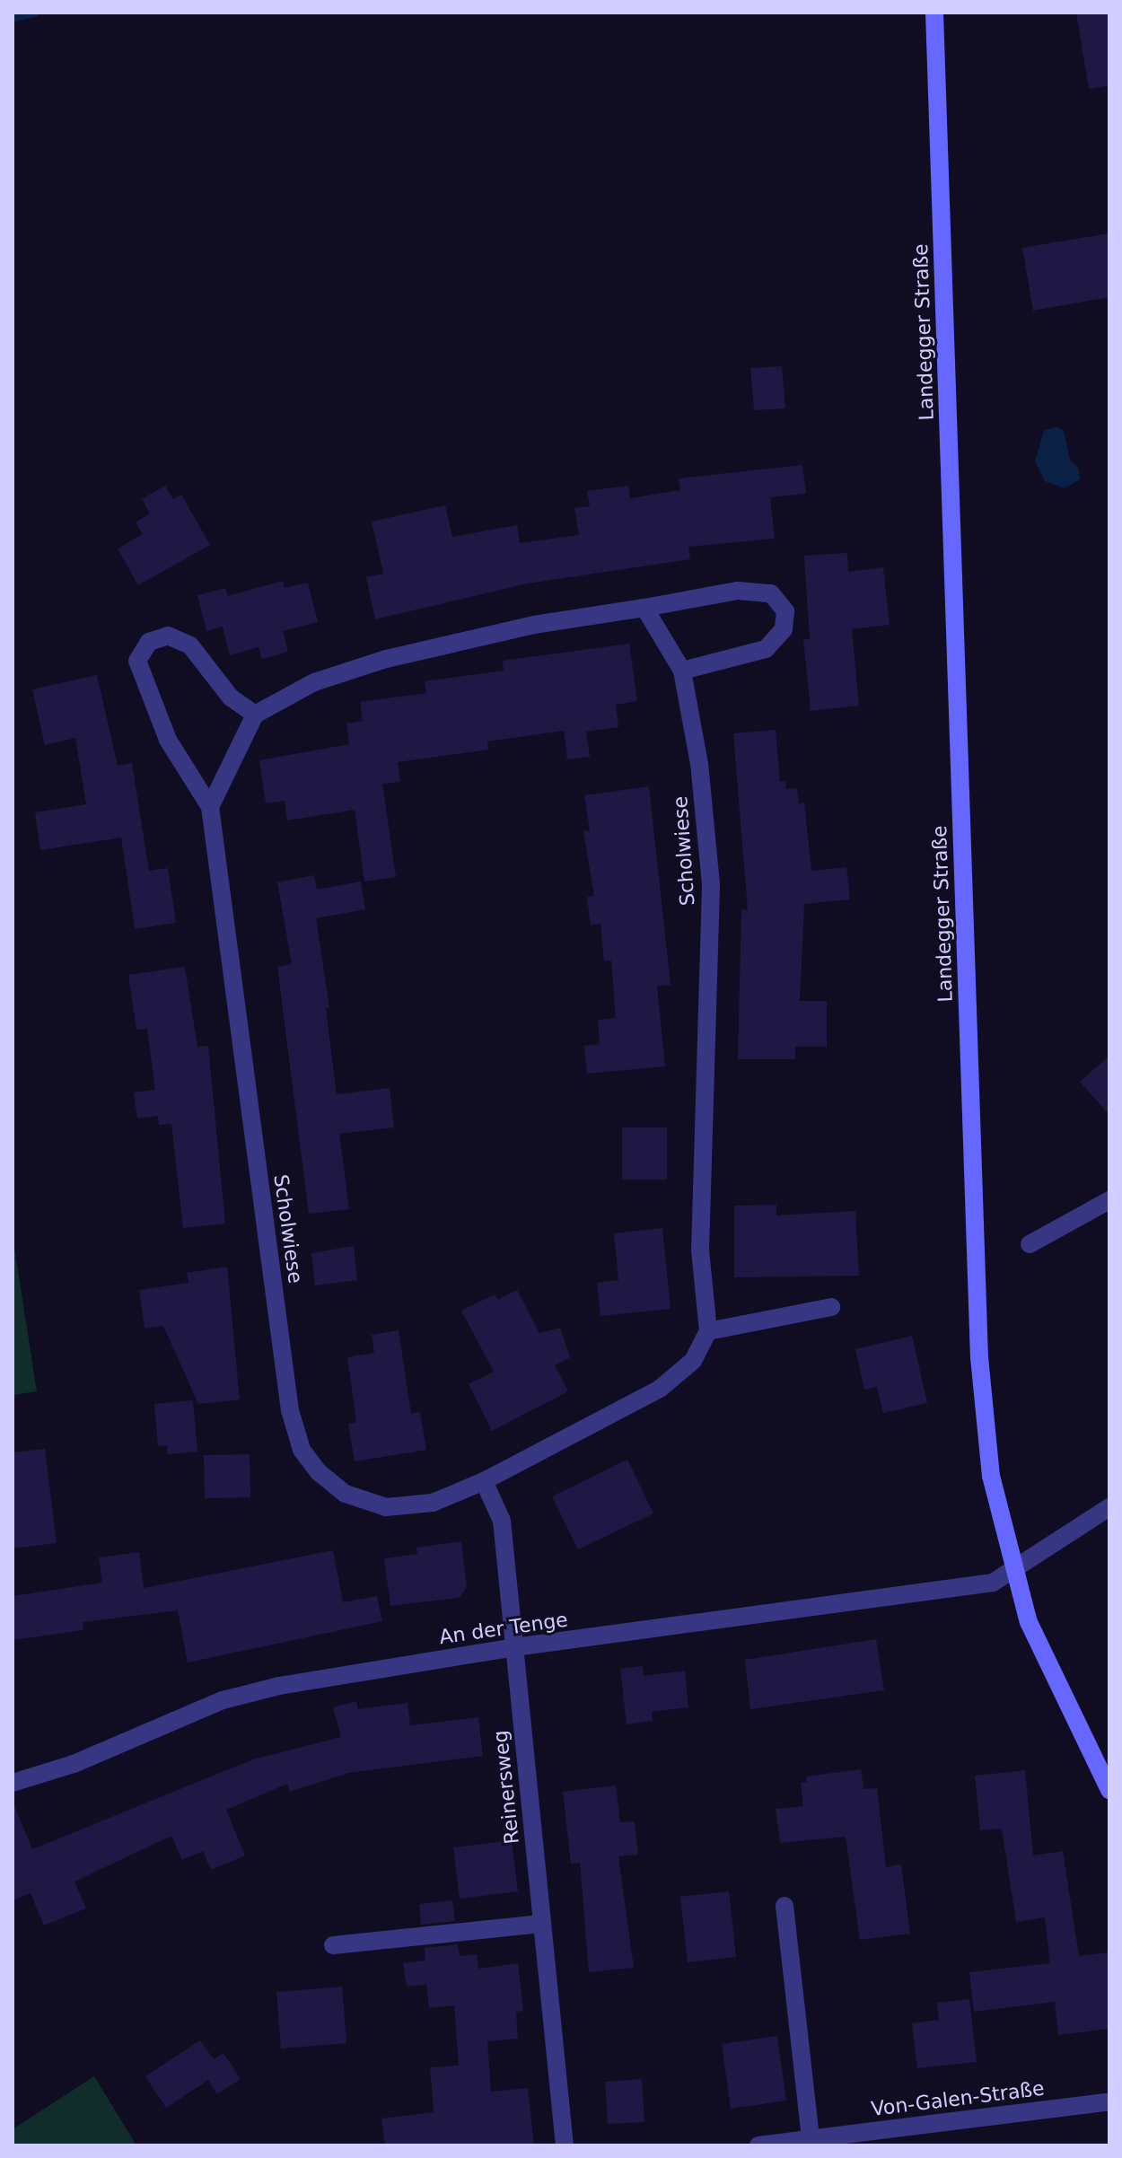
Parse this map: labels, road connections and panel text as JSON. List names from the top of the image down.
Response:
{
  "streets": {
    "main road": ["Landegger Straße"],
    "street": [
      "Scholwiese",
      "An der Tenge",
      "Reinersweg",
      "Von-Galen-Straße"
    ]
  },
  "crossings": [
    ["Landegger Straße", "An der Tenge"],
    ["An der Tenge", "Reinersweg"]
  ]
}
